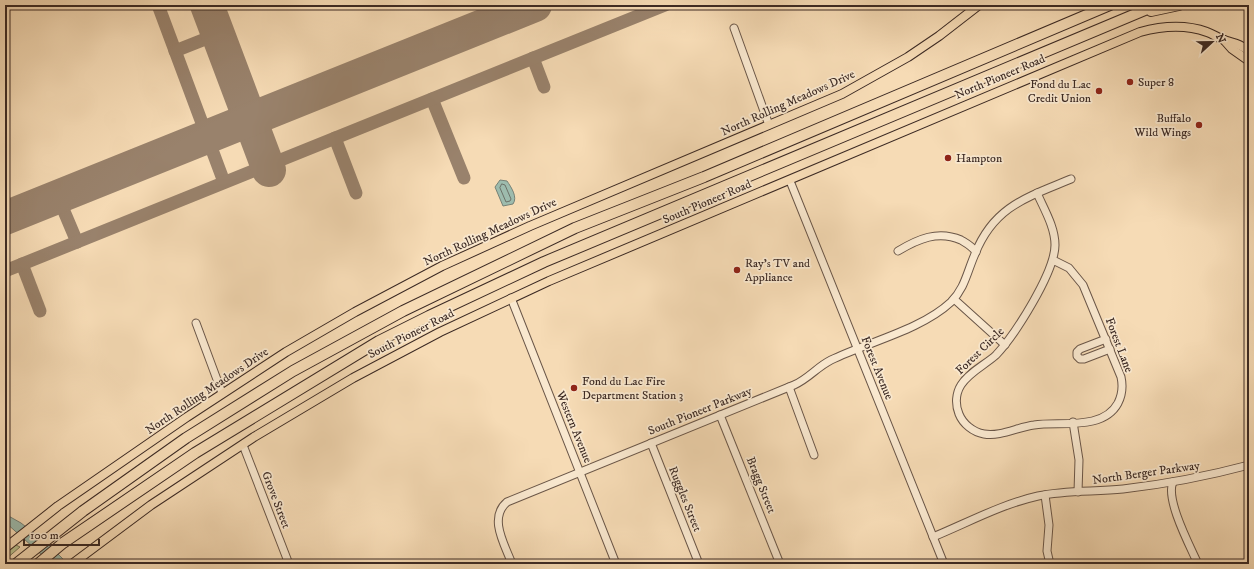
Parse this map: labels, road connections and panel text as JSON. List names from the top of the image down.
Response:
{
  "streets": {
    "main road": ["North Pioneer Road", "North Rolling Meadows Drive", "South Pioneer Road"],
    "street": [
      "Forest Lane",
      "Forest Circle",
      "Forest Avenue",
      "South Pioneer Parkway",
      "Western Avenue",
      "North Berger Parkway",
      "Bragg Street",
      "Ruggles Street",
      "Grove Street"
    ]
  },
  "crossings": [
    ["North Pioneer Road", "South Pioneer Road"],
    ["North Pioneer Road", "Forest Avenue"],
    ["South Pioneer Road", "Forest Avenue"],
    ["South Pioneer Road", "Western Avenue"],
    ["South Pioneer Road", "Grove Street"],
    ["Forest Lane", "Forest Circle"],
    ["Forest Circle", "South Pioneer Parkway"],
    ["Forest Avenue", "South Pioneer Parkway"],
    ["Forest Avenue", "North Berger Parkway"],
    ["South Pioneer Parkway", "Western Avenue"],
    ["South Pioneer Parkway", "Bragg Street"],
    ["South Pioneer Parkway", "Ruggles Street"]
  ],
  "places": [
    "Super 8",
    "Fond du Lac Credit Union",
    "Buffalo Wild Wings",
    "Hampton",
    "Ray's TV and Appliance",
    "Fond du Lac Fire Department Station 3"
  ],
  "scale_bar": "100 m",
  "north": "right"
}
